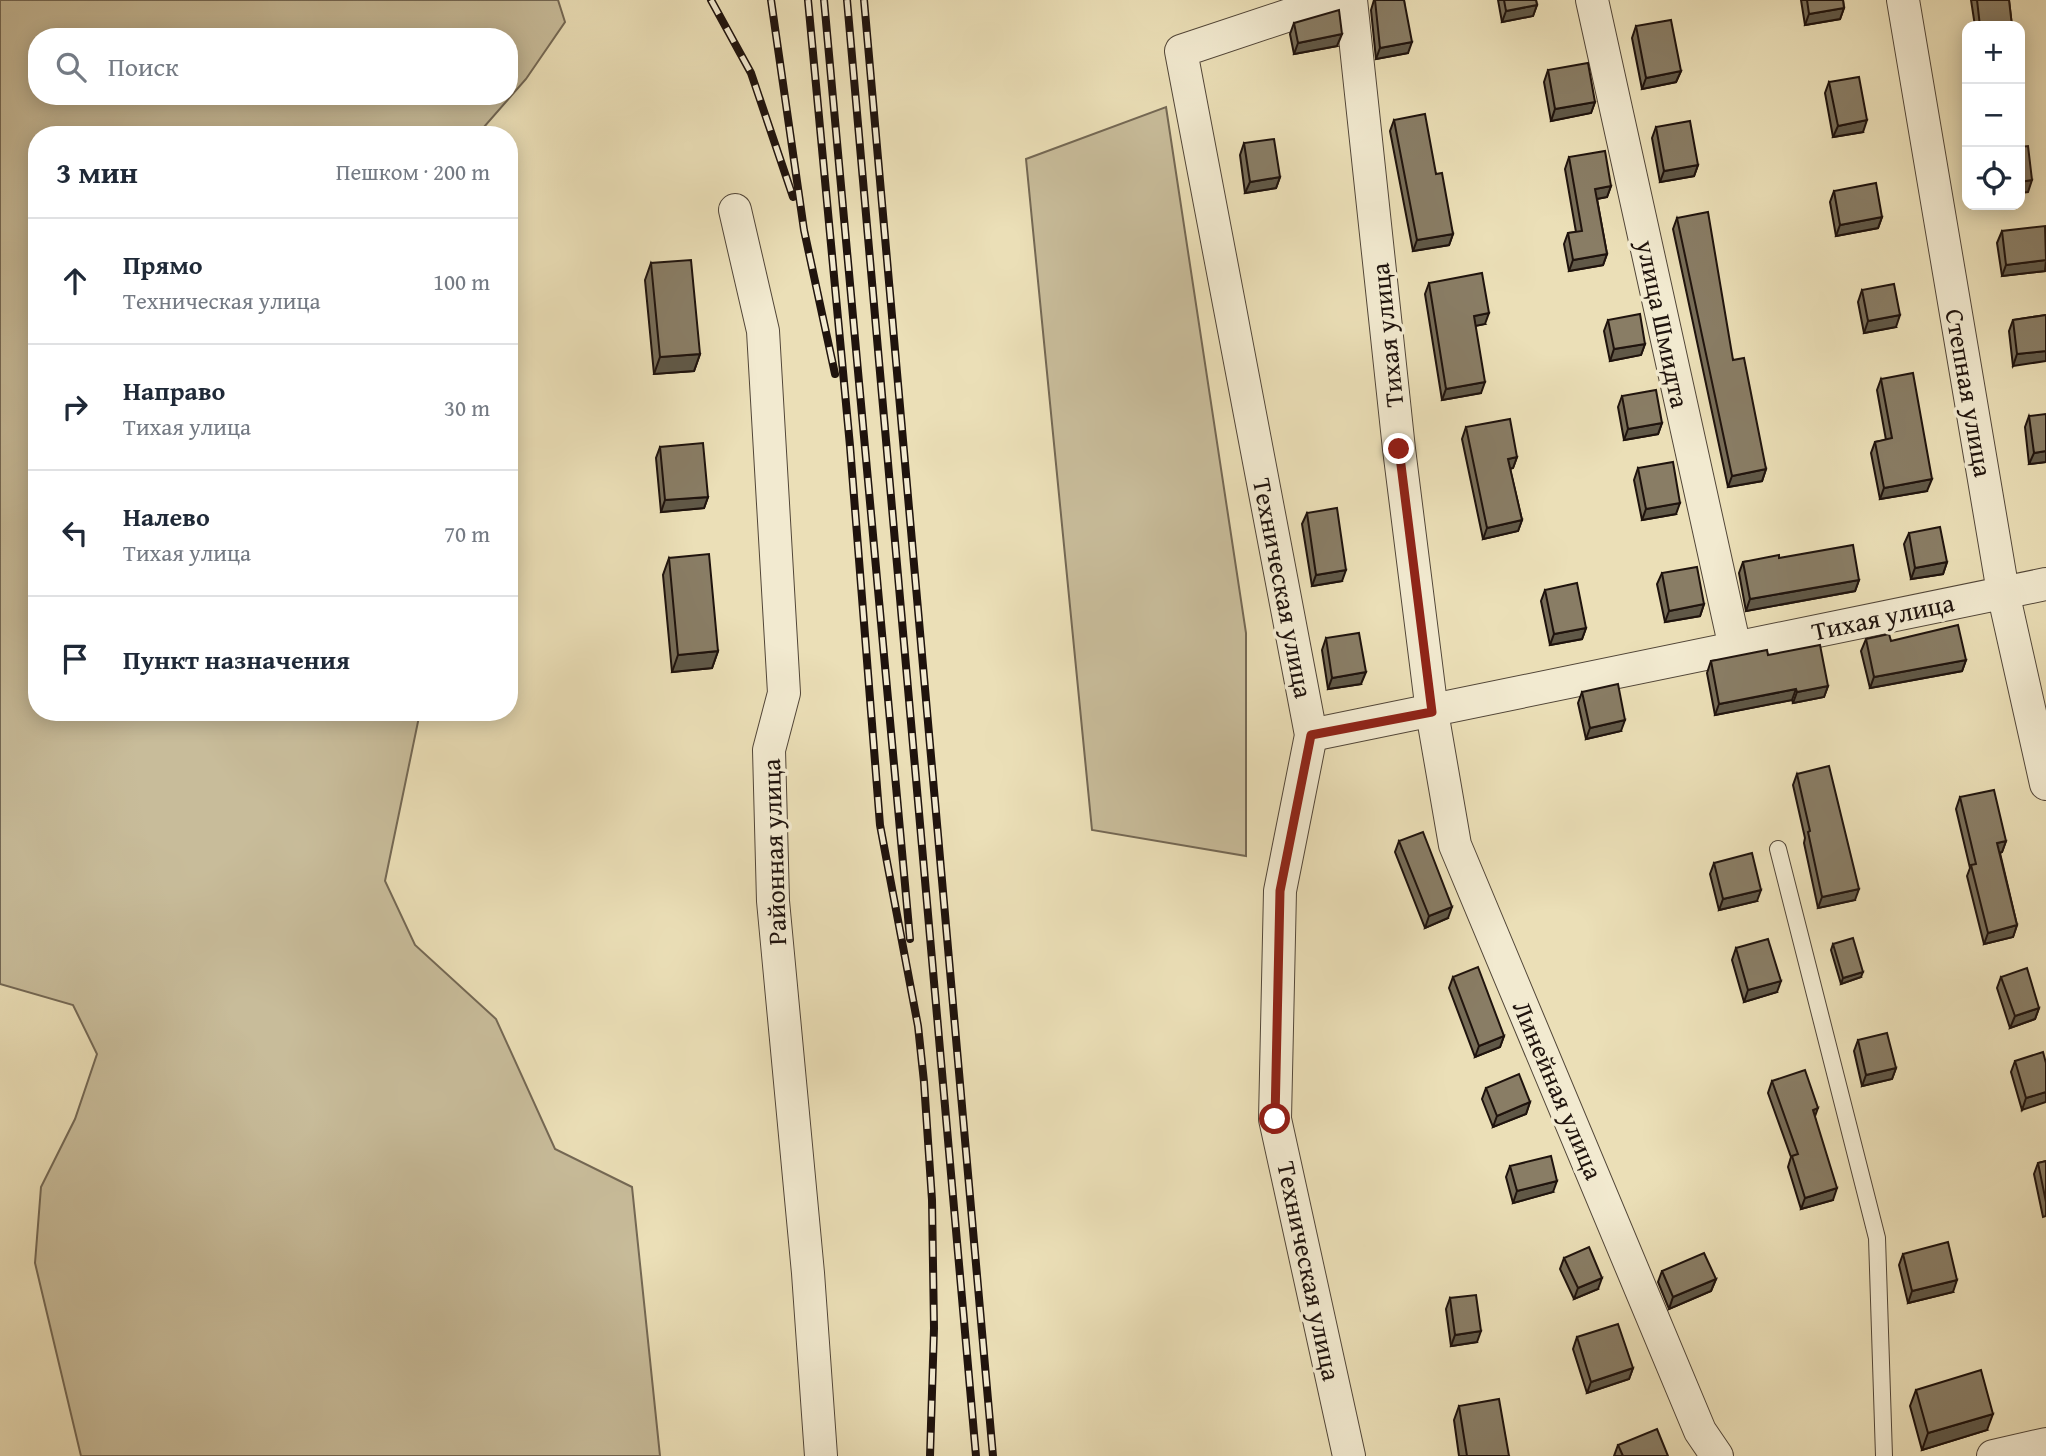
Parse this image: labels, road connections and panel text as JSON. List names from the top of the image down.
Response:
{
  "streets": {
    "street": [
      "улица Шмидта",
      "Тихая улица",
      "Степная улица",
      "Техническая улица",
      "Районная улица",
      "Линейная улица"
    ]
  },
  "crossings": [
    ["улица Шмидта", "Тихая улица"],
    ["Тихая улица", "Степная улица"],
    ["Тихая улица", "Техническая улица"],
    ["Тихая улица", "Линейная улица"]
  ],
  "page": {
    "map_buttons": ["+", "−"],
    "search": "Поиск",
    "heading": ["3 мин", "Пешком · 200 m"],
    "list": [
      ["Прямо", "Техническая улица", "100 m"],
      ["Направо", "Тихая улица", "30 m"],
      ["Налево", "Тихая улица", "70 m"],
      "Пункт назначения"
    ]
  }
}
